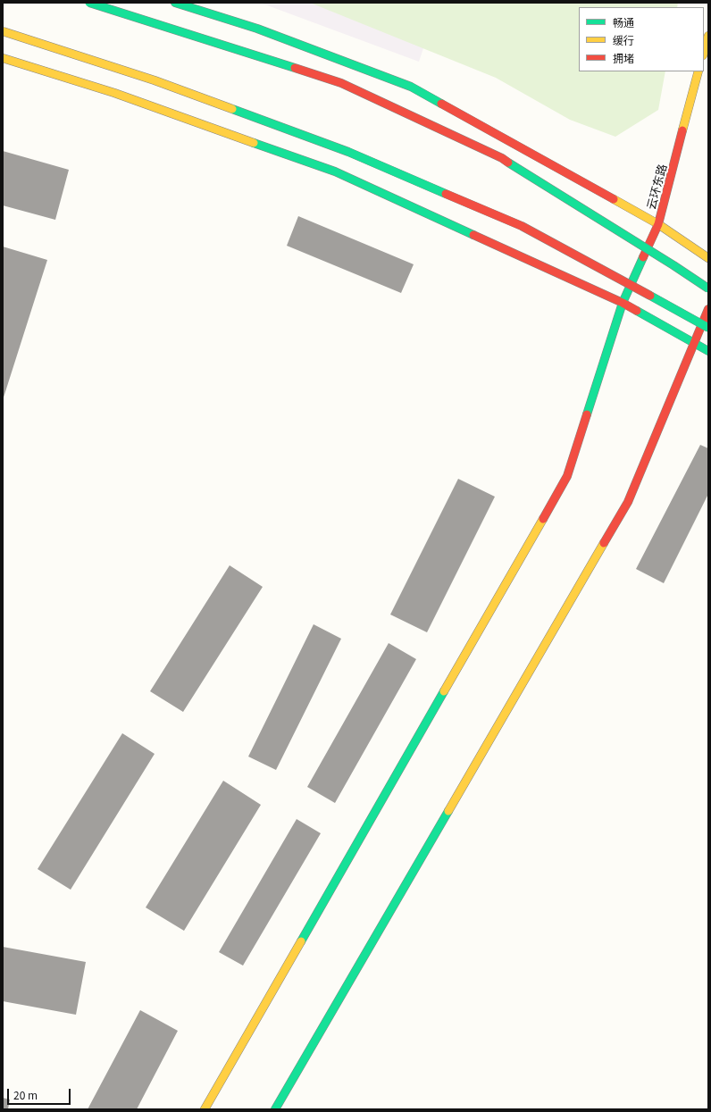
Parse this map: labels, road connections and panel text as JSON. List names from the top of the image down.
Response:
{
  "streets": {
    "main road": ["云环东路"]
  },
  "legend": ["畅通", "缓行", "拥堵"],
  "scale_bar": "20 m"
}
